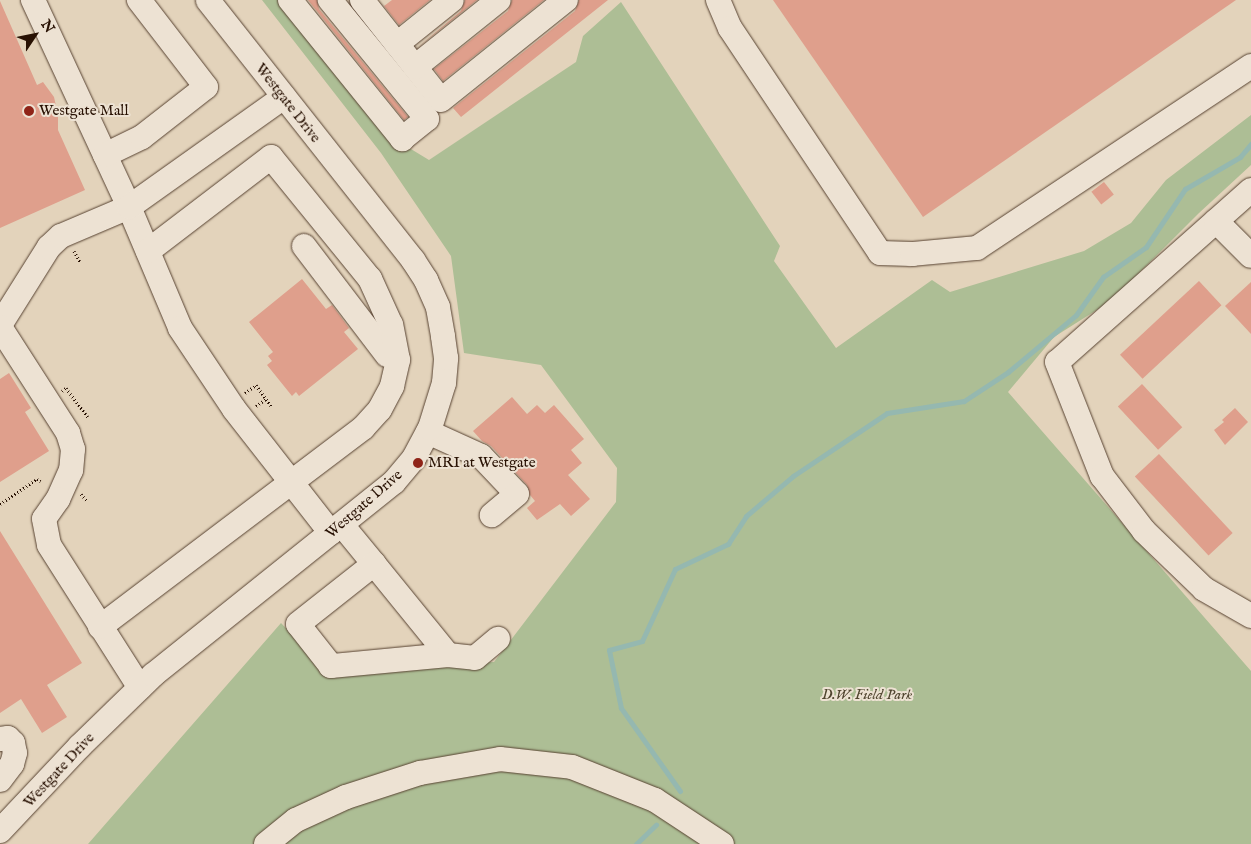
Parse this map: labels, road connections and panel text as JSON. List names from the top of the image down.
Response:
{
  "streets": {
    "street": ["Westgate Drive"]
  },
  "parks": ["D.W. Field Park"],
  "places": ["Westgate Mall", "MRI at Westgate"],
  "north": "top right"
}
